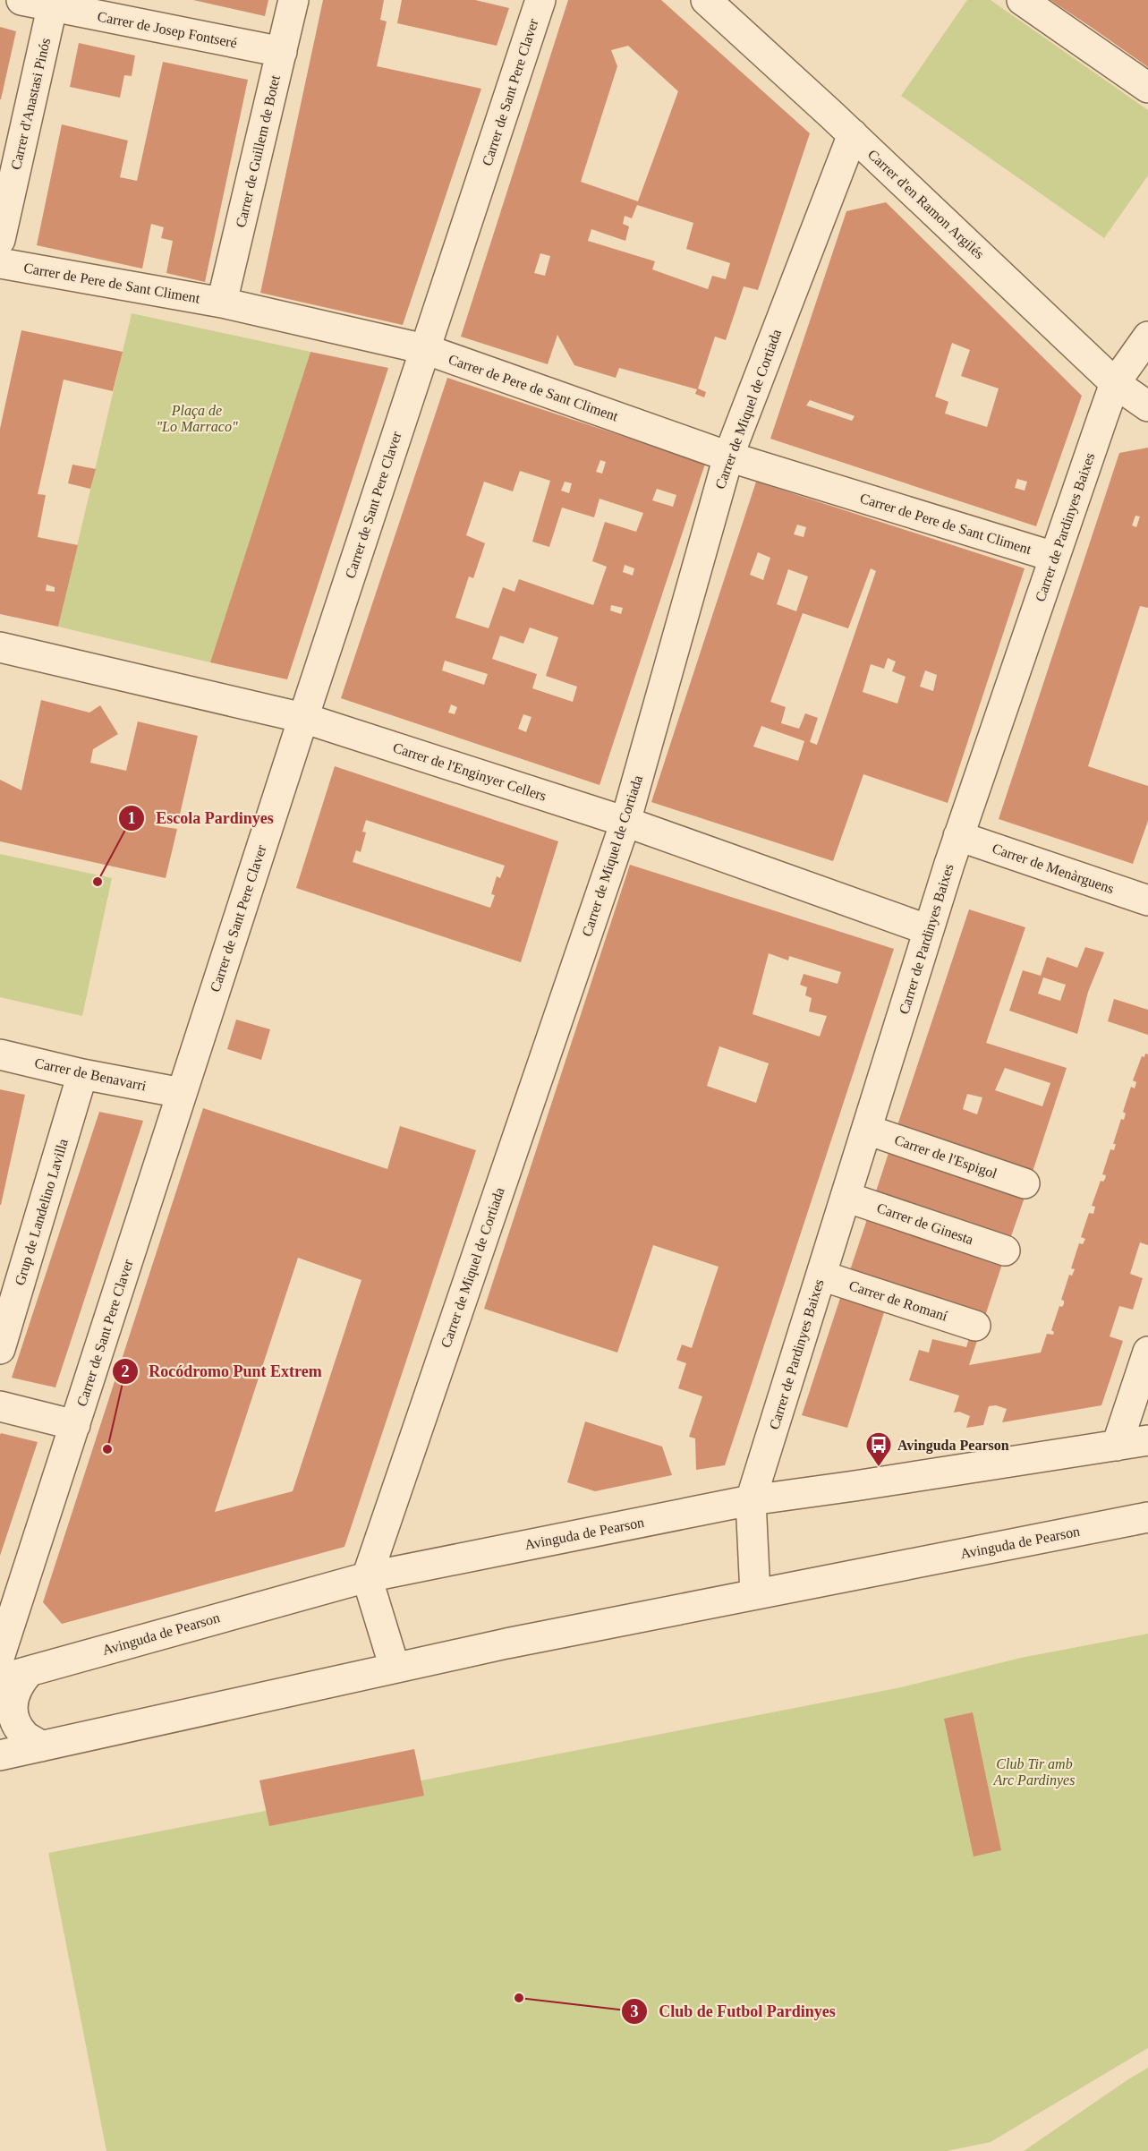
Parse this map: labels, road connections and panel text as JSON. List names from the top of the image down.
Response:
{
  "streets": {
    "street": [
      "Carrer de Josep Fontseré",
      "Carrer de Sant Pere Claver",
      "Carrer d'Anastasi Pinós",
      "Carrer de Guillem de Botet",
      "Carrer d'en Ramon Argilés",
      "Carrer de Pere de Sant Climent",
      "Carrer de Miquel de Cortiada",
      "Carrer de Pardinyes Baixes",
      "Carrer de l'Enginyer Cellers",
      "Carrer de Menàrguens",
      "Carrer de Benavarri",
      "Carrer de l'Espigol",
      "Grup de Landelino Lavilla",
      "Carrer de Ginesta",
      "Carrer de Romaní",
      "Avinguda de Pearson"
    ]
  },
  "crossings": [
    ["Carrer de Josep Fontseré", "Carrer d'Anastasi Pinós"],
    ["Carrer de Josep Fontseré", "Carrer de Guillem de Botet"],
    ["Carrer de Sant Pere Claver", "Carrer de Pere de Sant Climent"],
    ["Carrer de Sant Pere Claver", "Carrer de l'Enginyer Cellers"],
    ["Carrer de Sant Pere Claver", "Carrer de Benavarri"],
    ["Carrer de Guillem de Botet", "Carrer de Pere de Sant Climent"],
    ["Carrer d'en Ramon Argilés", "Carrer de Miquel de Cortiada"],
    ["Carrer d'en Ramon Argilés", "Carrer de Pardinyes Baixes"],
    ["Carrer de Pere de Sant Climent", "Carrer de Miquel de Cortiada"],
    ["Carrer de Pere de Sant Climent", "Carrer de Pardinyes Baixes"],
    ["Carrer de Miquel de Cortiada", "Carrer de l'Enginyer Cellers"],
    ["Carrer de Miquel de Cortiada", "Avinguda de Pearson"],
    ["Carrer de Pardinyes Baixes", "Carrer de l'Enginyer Cellers"],
    ["Carrer de Pardinyes Baixes", "Carrer de Menàrguens"],
    ["Carrer de Pardinyes Baixes", "Carrer de l'Espigol"],
    ["Carrer de Pardinyes Baixes", "Carrer de Ginesta"],
    ["Carrer de Pardinyes Baixes", "Carrer de Romaní"],
    ["Carrer de Pardinyes Baixes", "Avinguda de Pearson"],
    ["Carrer de Benavarri", "Grup de Landelino Lavilla"]
  ],
  "parks": ["Plaça de \"Lo Marraco\"", "Club Tir amb Arc Pardinyes"],
  "places": {
    "other": ["Escola Pardinyes", "Rocódromo Punt Extrem", "Club de Futbol Pardinyes"],
    "bus stop": ["Avinguda Pearson"]
  }
}
